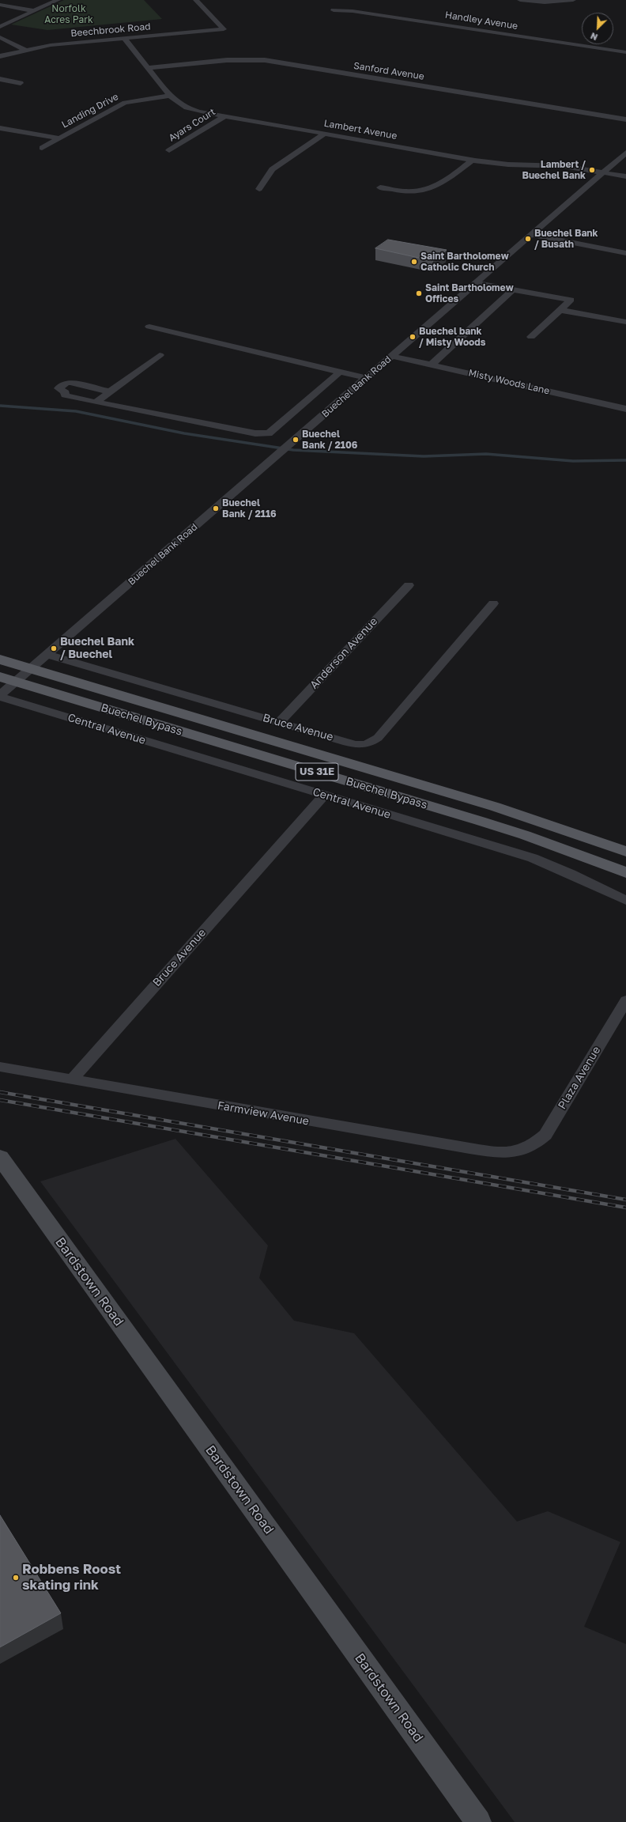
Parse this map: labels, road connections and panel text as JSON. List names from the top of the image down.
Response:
{
  "streets": {
    "main road": ["Buechel Bypass", "US 31E", "Bardstown Road"],
    "street": [
      "Handley Avenue",
      "Beechbrook Road",
      "Sanford Avenue",
      "Landing Drive",
      "Ayars Court",
      "Lambert Avenue",
      "Misty Woods Lane",
      "Buechel Bank Road",
      "Anderson Avenue",
      "Bruce Avenue",
      "Central Avenue",
      "Plaza Avenue",
      "Farmview Avenue"
    ]
  },
  "crossings": [
    ["Beechbrook Road", "Lambert Avenue"],
    ["Sanford Avenue", "Lambert Avenue"],
    ["Landing Drive", "Lambert Avenue"],
    ["Ayars Court", "Lambert Avenue"],
    ["Lambert Avenue", "Buechel Bank Road"],
    ["Misty Woods Lane", "Buechel Bank Road"],
    ["Buechel Bank Road", "Buechel Bypass"],
    ["Buechel Bank Road", "Bruce Avenue"],
    ["Buechel Bank Road", "Central Avenue"],
    ["Anderson Avenue", "Bruce Avenue"],
    ["Bruce Avenue", "Central Avenue"],
    ["Bruce Avenue", "Farmview Avenue"],
    ["Plaza Avenue", "Farmview Avenue"]
  ],
  "parks": ["Norfolk Acres Park"],
  "places": [
    "Lambert / Buechel Bank",
    "Buechel Bank / Busath",
    "Saint Bartholomew Catholic Church",
    "Saint Bartholomew Offices",
    "Buechel bank / Misty Woods",
    "Buechel Bank / 2106",
    "Buechel Bank / 2116",
    "Buechel Bank / Buechel",
    "Robbens Roost skating rink"
  ],
  "north": "bottom left"
}
